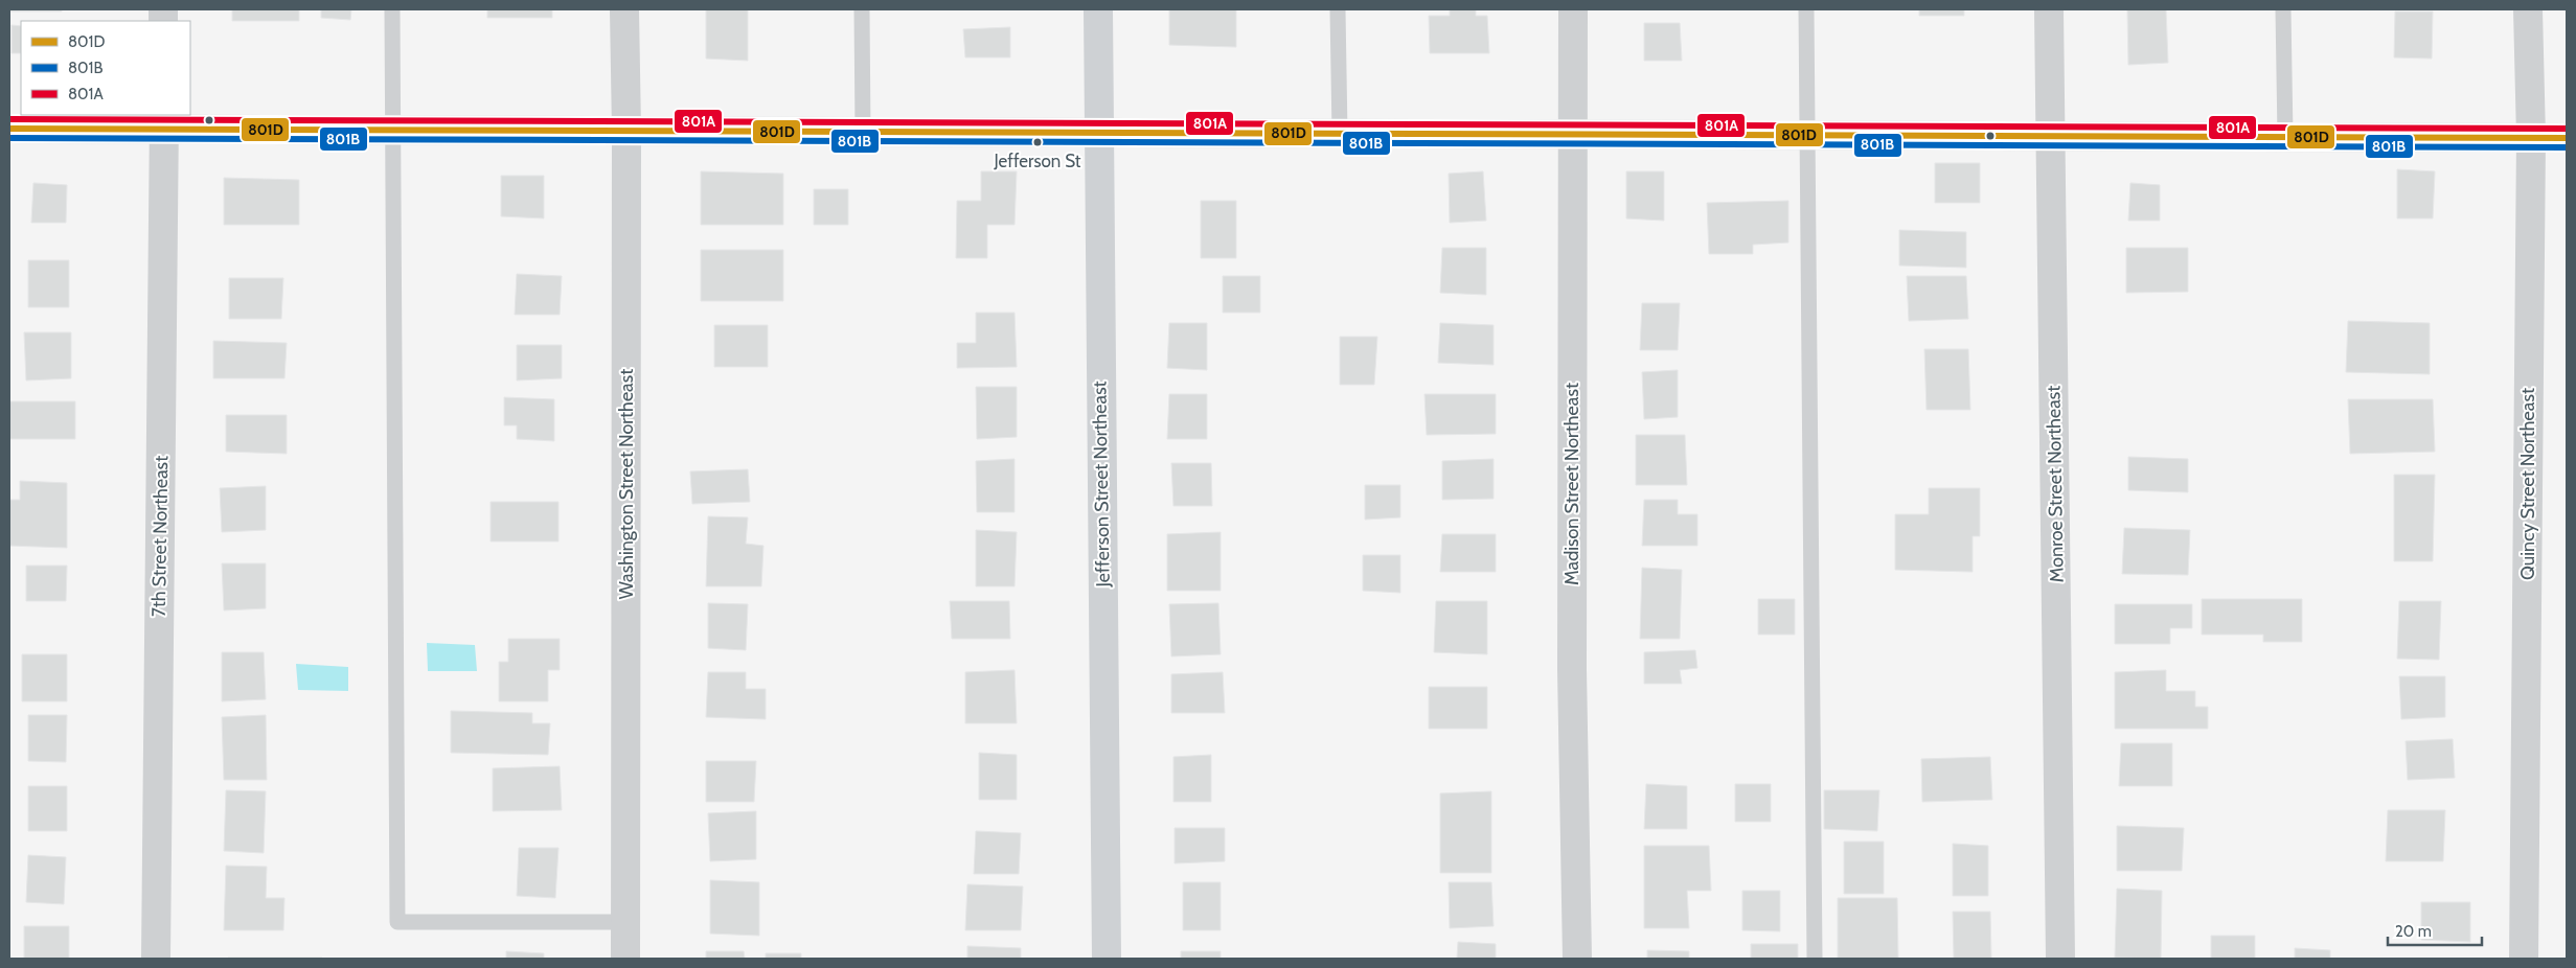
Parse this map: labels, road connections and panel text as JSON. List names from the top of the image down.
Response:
{
  "streets": {
    "street": [
      "Washington Street Northeast",
      "Jefferson Street Northeast",
      "Madison Street Northeast",
      "Monroe Street Northeast",
      "Quincy Street Northeast",
      "7th Street Northeast"
    ]
  },
  "places": ["Jefferson St"],
  "lines": ["transit line 801A", "transit line 801D", "transit line 801B"],
  "legend": ["801D", "801B", "801A"],
  "scale_bar": "20 m"
}
